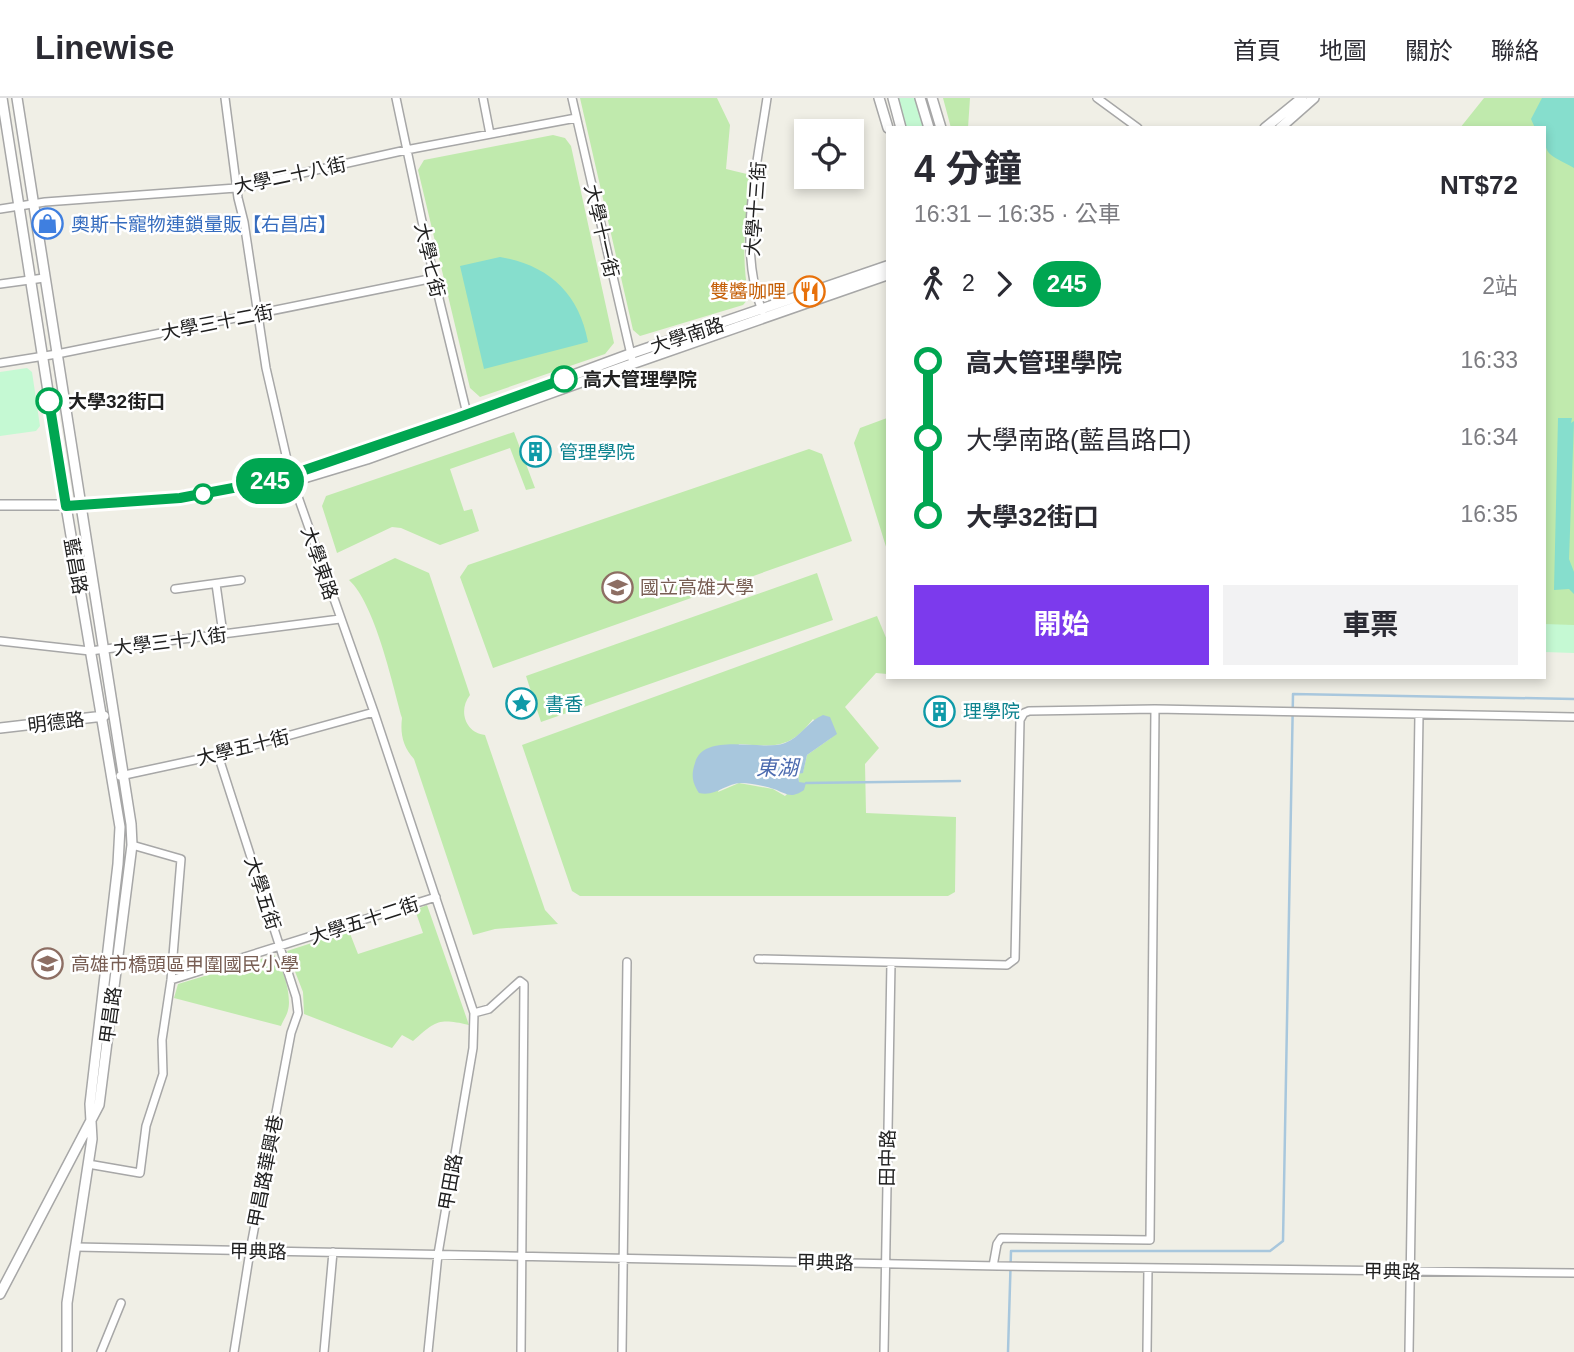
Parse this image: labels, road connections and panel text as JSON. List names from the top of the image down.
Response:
{
  "streets": {
    "street": [
      "大學二十八街",
      "大學十三街",
      "大學十一街",
      "大學七街",
      "大學三十二街",
      "大學南路",
      "大學東路",
      "藍昌路",
      "大學三十八街",
      "明德路",
      "大學五十街",
      "大學五街",
      "大學五十二街",
      "甲昌路",
      "田中路",
      "甲昌路華興巷",
      "甲田路",
      "甲典路"
    ]
  },
  "crossings": [
    ["大學二十八街", "大學十一街"],
    ["大學二十八街", "大學七街"],
    ["大學二十八街", "大學東路"],
    ["大學二十八街", "藍昌路"],
    ["大學十三街", "大學南路"],
    ["大學十一街", "大學南路"],
    ["大學七街", "大學三十二街"],
    ["大學七街", "大學南路"],
    ["大學三十二街", "大學東路"],
    ["大學三十二街", "藍昌路"],
    ["大學南路", "大學東路"],
    ["大學南路", "藍昌路"],
    ["大學東路", "大學三十八街"],
    ["大學東路", "大學五十街"],
    ["大學東路", "大學五十二街"],
    ["大學東路", "甲田路"],
    ["藍昌路", "大學三十八街"],
    ["藍昌路", "明德路"],
    ["藍昌路", "大學五十街"],
    ["藍昌路", "甲昌路"],
    ["大學五十街", "大學五街"],
    ["大學五街", "大學五十二街"],
    ["大學五街", "甲昌路華興巷"],
    ["甲昌路", "甲典路"],
    ["田中路", "甲典路"],
    ["甲昌路華興巷", "甲典路"],
    ["甲田路", "甲典路"]
  ],
  "water": ["東湖"],
  "places": {
    "shop": ["奧斯卡寵物連鎖量販【右昌店】"],
    "restaurant": ["雙醬咖哩"],
    "other": ["高大管理學院", "大學32街口"],
    "building": ["管理學院", "理學院"],
    "school or university": ["國立高雄大學", "高雄市橋頭區甲圍國民小學"],
    "place": ["書香"]
  },
  "lines": ["bus line 245"],
  "page": {
    "header": "Linewise",
    "nav": [
      "首頁",
      "地圖",
      "關於",
      "聯絡"
    ],
    "on_map": "245",
    "heading": ["4 分鐘", "16:31 – 16:35 · 公車", "NT$72"],
    "legs": ["2", "245", "2站"],
    "list": [
      {
        "name": "高大管理學院",
        "value": "16:33"
      },
      {
        "name": "大學南路(藍昌路口)",
        "value": "16:34"
      },
      {
        "name": "大學32街口",
        "value": "16:35"
      }
    ],
    "buttons": ["開始", "車票"]
  }
}
